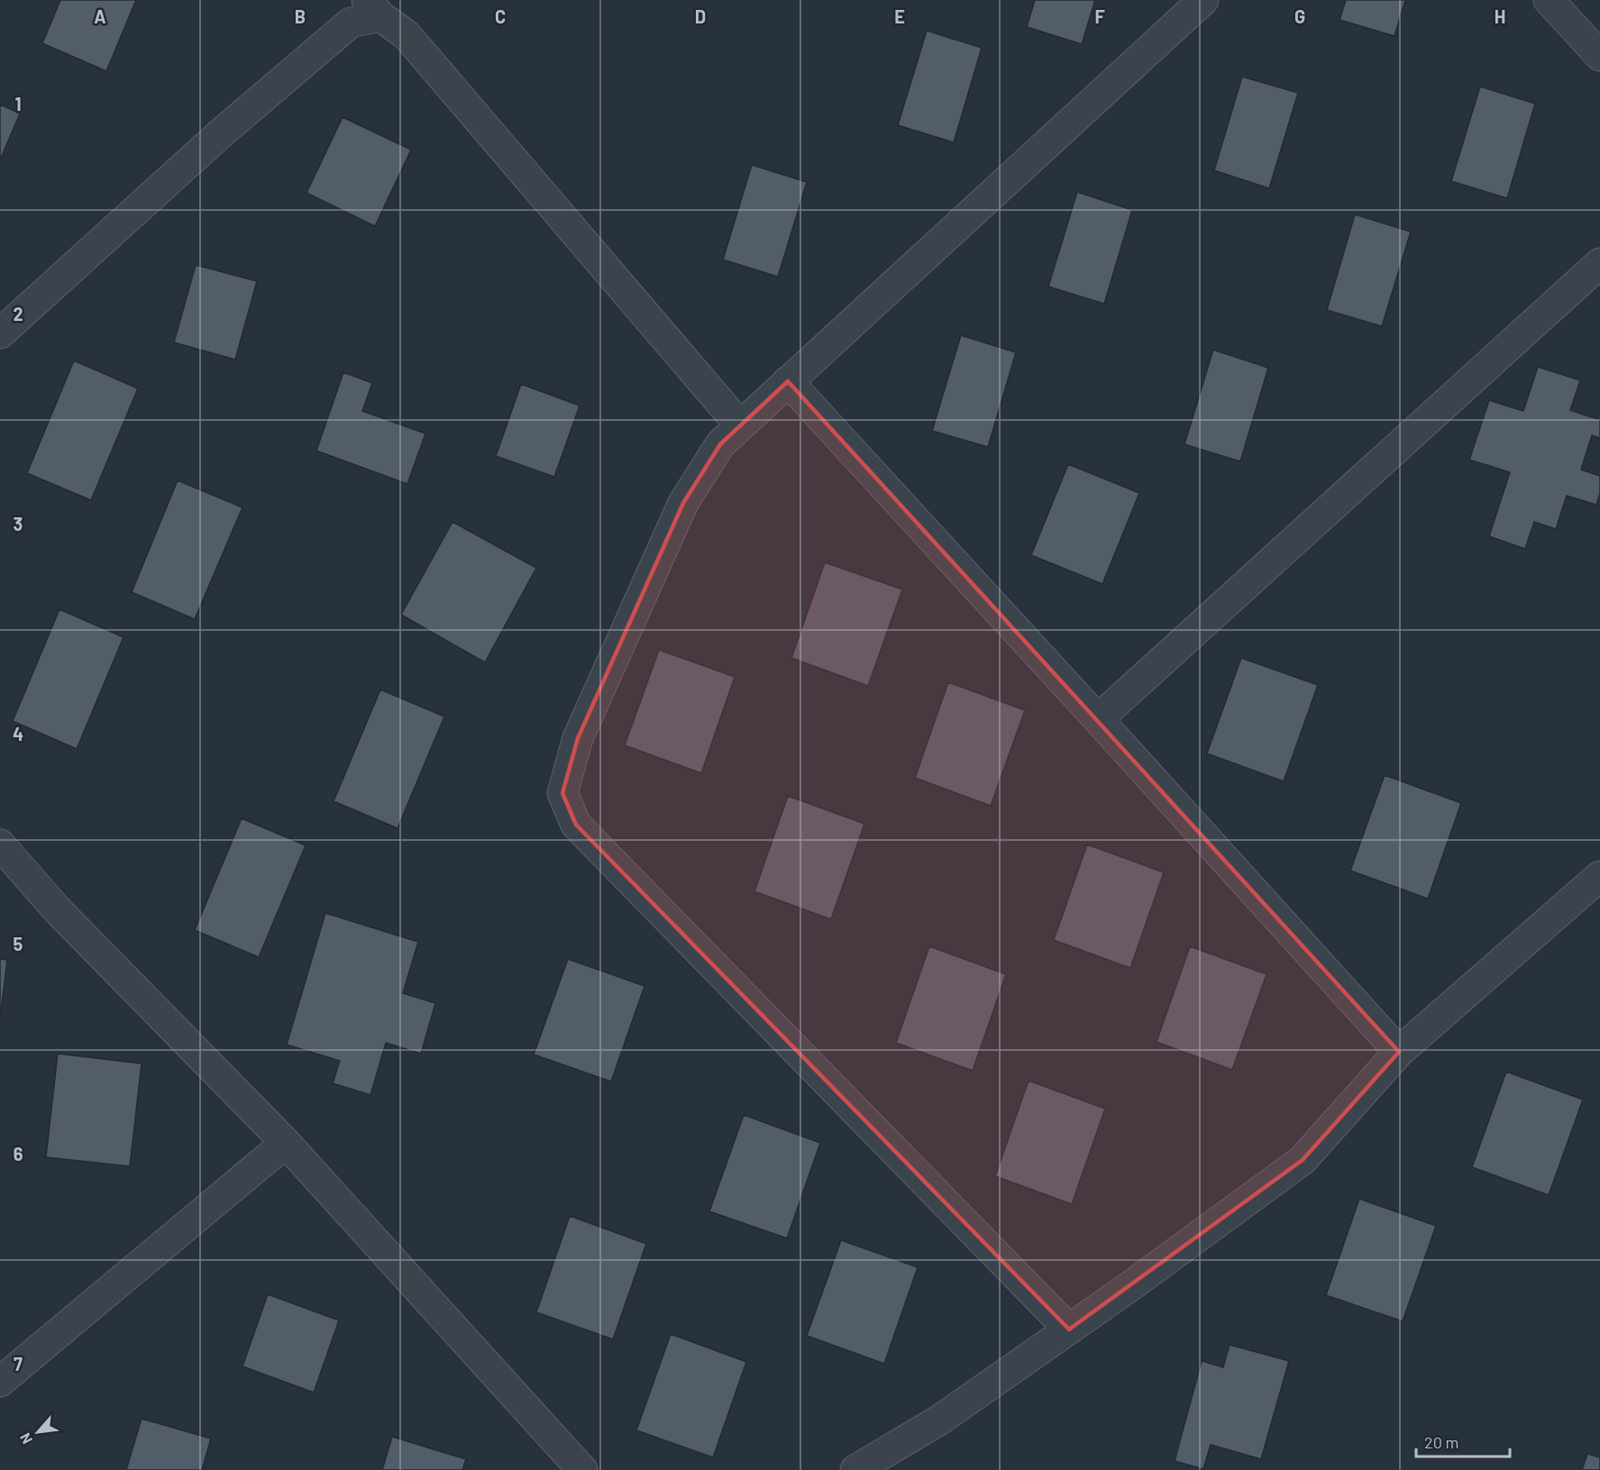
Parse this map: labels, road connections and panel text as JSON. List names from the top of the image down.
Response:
{
  "scale_bar": "20 m",
  "north": "bottom left",
  "grid": {
    "columns": [
      "A",
      "B",
      "C",
      "D",
      "E",
      "F",
      "G",
      "H"
    ],
    "rows": [
      "1",
      "2",
      "3",
      "4",
      "5",
      "6",
      "7"
    ]
  }
}
